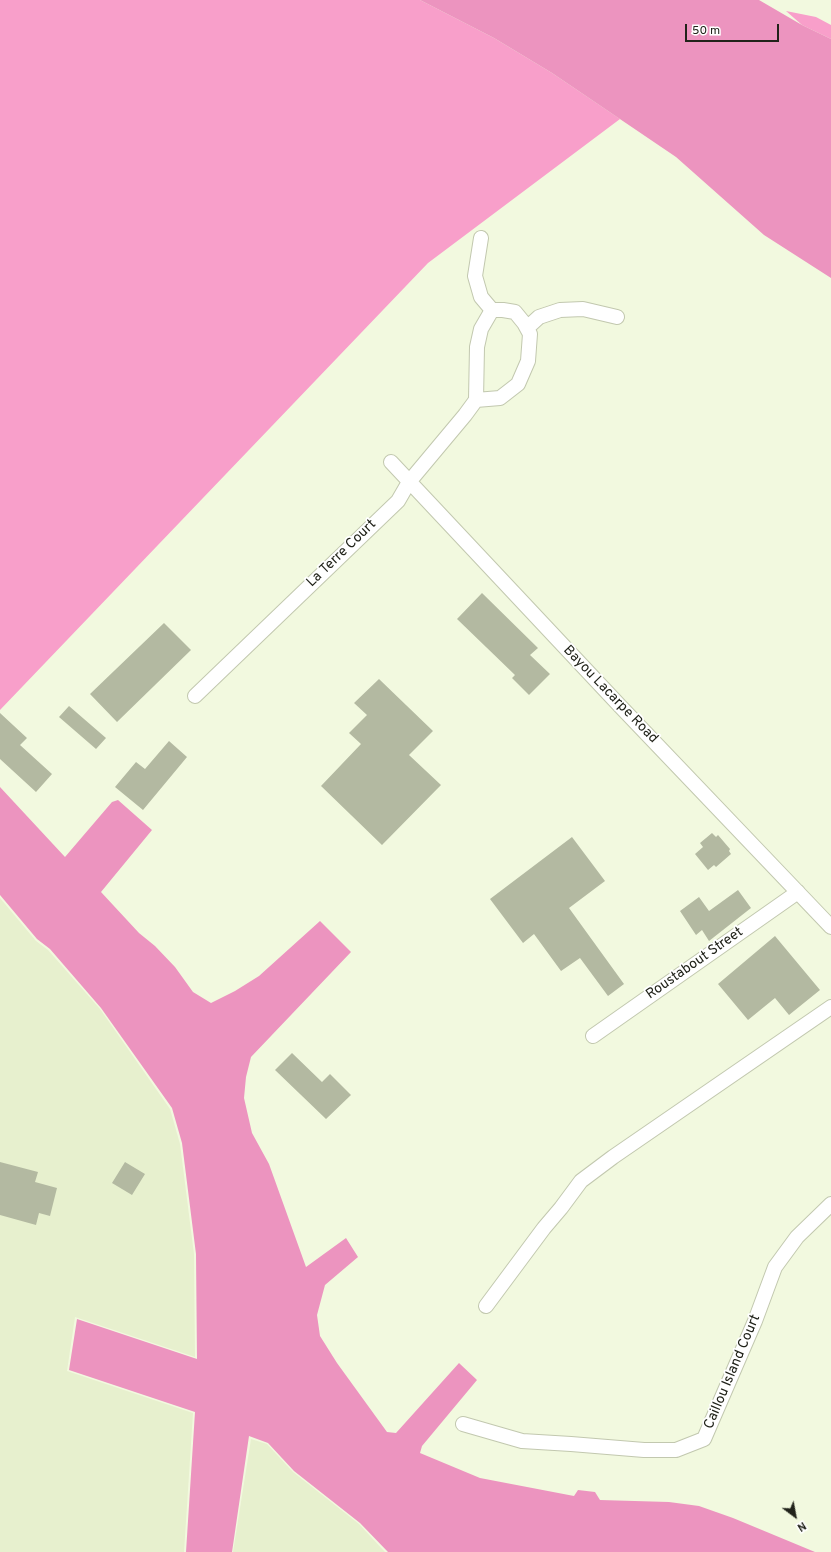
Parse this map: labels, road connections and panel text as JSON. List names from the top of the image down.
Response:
{
  "streets": {
    "street": [
      "La Terre Court",
      "Bayou Lacarpe Road",
      "Roustabout Street",
      "Caillou Island Court"
    ]
  },
  "crossings": [
    ["La Terre Court", "Bayou Lacarpe Road"],
    ["Bayou Lacarpe Road", "Roustabout Street"]
  ],
  "scale_bar": "50 m",
  "north": "bottom right"
}
